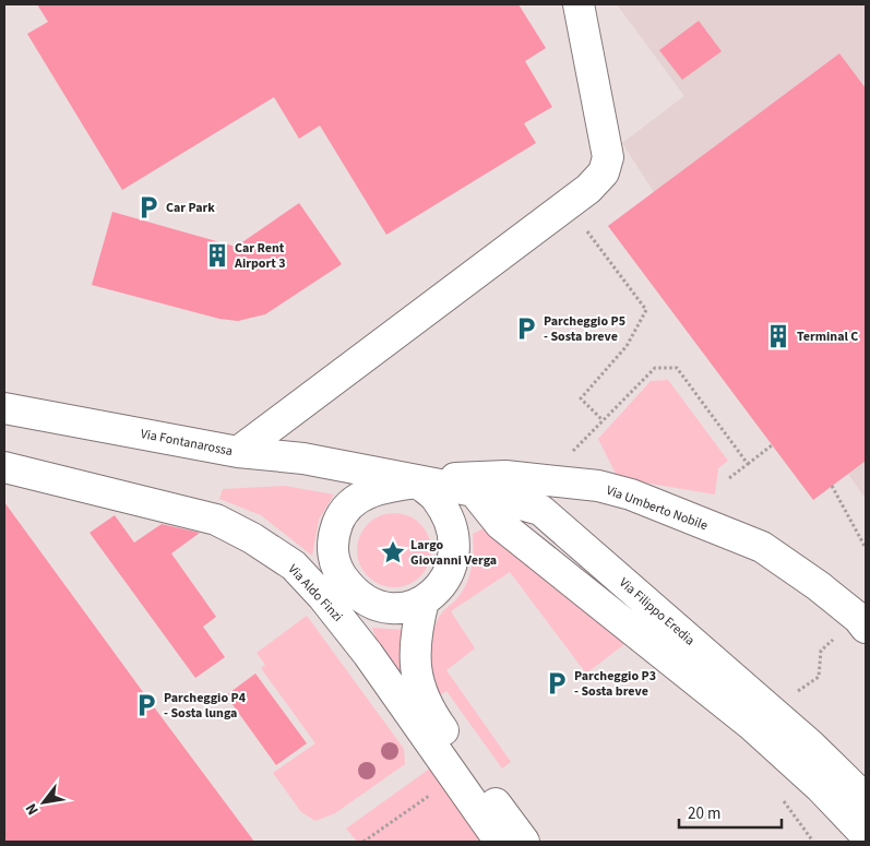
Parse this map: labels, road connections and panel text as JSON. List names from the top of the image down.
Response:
{
  "streets": {
    "street": [
      "Via Fontanarossa",
      "Via Umberto Nobile",
      "Via Aldo Finzi",
      "Via Filippo Eredia"
    ]
  },
  "crossings": [
    ["Via Fontanarossa", "Via Umberto Nobile"],
    ["Via Fontanarossa", "Via Filippo Eredia"],
    ["Via Umberto Nobile", "Via Filippo Eredia"]
  ],
  "places": {
    "parking": [
      "Car Park",
      "Parcheggio P5 - Sosta breve",
      "Parcheggio P3 - Sosta breve",
      "Parcheggio P4 - Sosta lunga"
    ],
    "building": ["Car Rent Airport 3", "Terminal C"],
    "place": ["Largo Giovanni Verga"]
  },
  "scale_bar": "20 m",
  "north": "bottom left"
}
